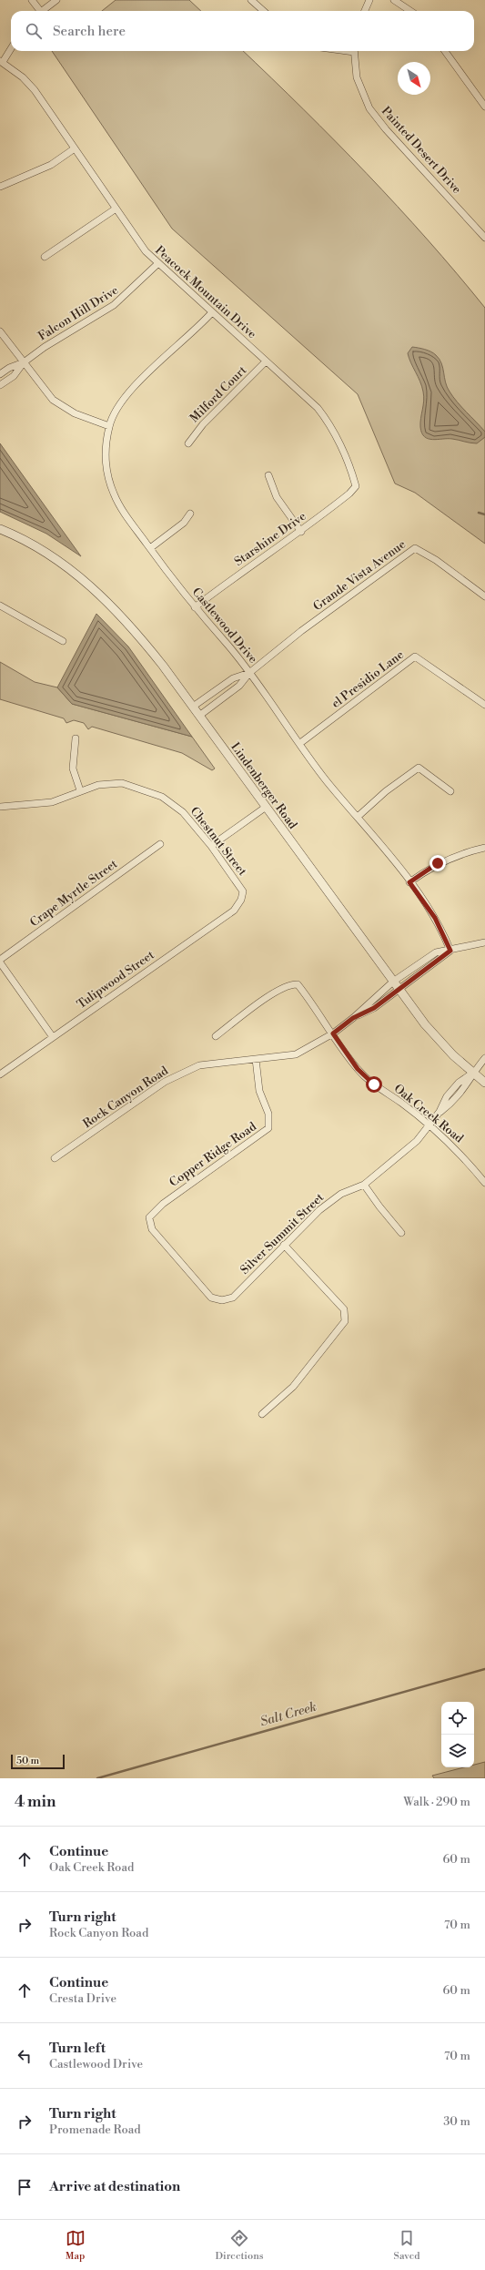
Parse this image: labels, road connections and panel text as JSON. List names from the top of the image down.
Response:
{
  "streets": {
    "street": [
      "Painted Desert Drive",
      "Peacock Mountain Drive",
      "Falcon Hill Drive",
      "Milford Court",
      "Starshine Drive",
      "Grande Vista Avenue",
      "Castlewood Drive",
      "el Presidio Lane",
      "Lindenberger Road",
      "Chestnut Street",
      "Crape Myrtle Street",
      "Tulipwood Street",
      "Rock Canyon Road",
      "Oak Creek Road",
      "Copper Ridge Road",
      "Silver Summit Street"
    ]
  },
  "crossings": [
    ["Peacock Mountain Drive", "Falcon Hill Drive"],
    ["Peacock Mountain Drive", "Milford Court"],
    ["Peacock Mountain Drive", "Starshine Drive"],
    ["Peacock Mountain Drive", "Castlewood Drive"],
    ["Starshine Drive", "Castlewood Drive"],
    ["Grande Vista Avenue", "Castlewood Drive"],
    ["Grande Vista Avenue", "Lindenberger Road"],
    ["Castlewood Drive", "el Presidio Lane"],
    ["Castlewood Drive", "Rock Canyon Road"],
    ["Lindenberger Road", "Rock Canyon Road"],
    ["Lindenberger Road", "Silver Summit Street"],
    ["Chestnut Street", "Tulipwood Street"],
    ["Rock Canyon Road", "Oak Creek Road"],
    ["Rock Canyon Road", "Copper Ridge Road"],
    ["Oak Creek Road", "Silver Summit Street"],
    ["Copper Ridge Road", "Silver Summit Street"]
  ],
  "water": ["Salt Creek"],
  "scale_bar": "50 m",
  "north": "bottom right",
  "page": {
    "search": "Search here",
    "scale": "50 m",
    "heading": ["4 min", "Walk · 290 m"],
    "list": [
      ["Continue", "Oak Creek Road", "60 m"],
      ["Turn right", "Rock Canyon Road", "70 m"],
      ["Continue", "Cresta Drive", "60 m"],
      ["Turn left", "Castlewood Drive", "70 m"],
      ["Turn right", "Promenade Road", "30 m"],
      "Arrive at destination"
    ],
    "nav": ["Map", "Directions", "Saved"]
  }
}
